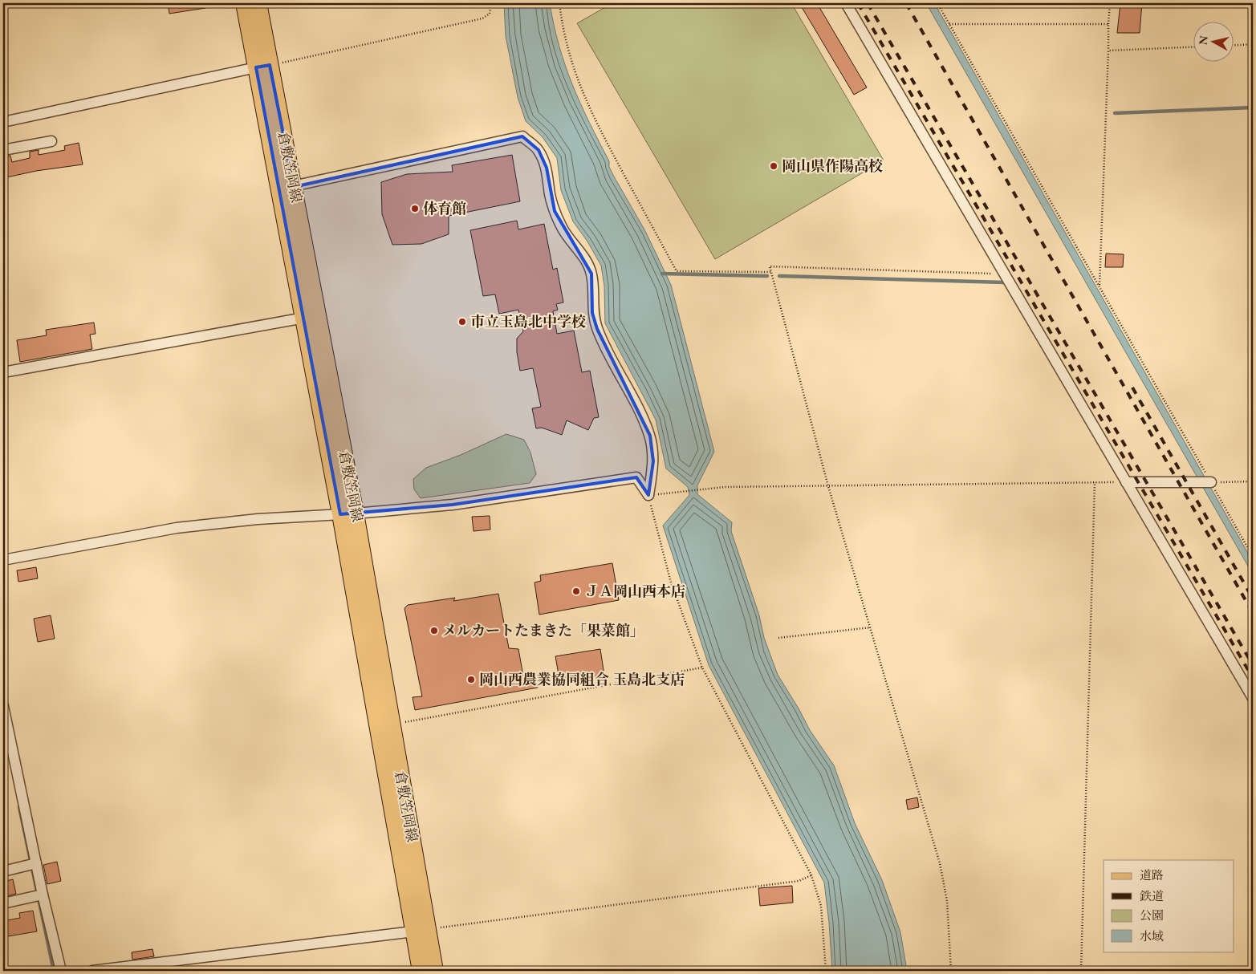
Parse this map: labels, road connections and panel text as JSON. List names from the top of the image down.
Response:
{
  "streets": {
    "main road": ["倉敷笠岡線"]
  },
  "places": [
    "岡山県作陽高校",
    "体育館",
    "市立玉島北中学校",
    "ＪＡ岡山西本店",
    "メルカートたまきた「果菜館」",
    "岡山西農業協同組合 玉島北支店"
  ],
  "legend": [
    "道路",
    "鉄道",
    "公園",
    "水域"
  ],
  "north": "left"
}
